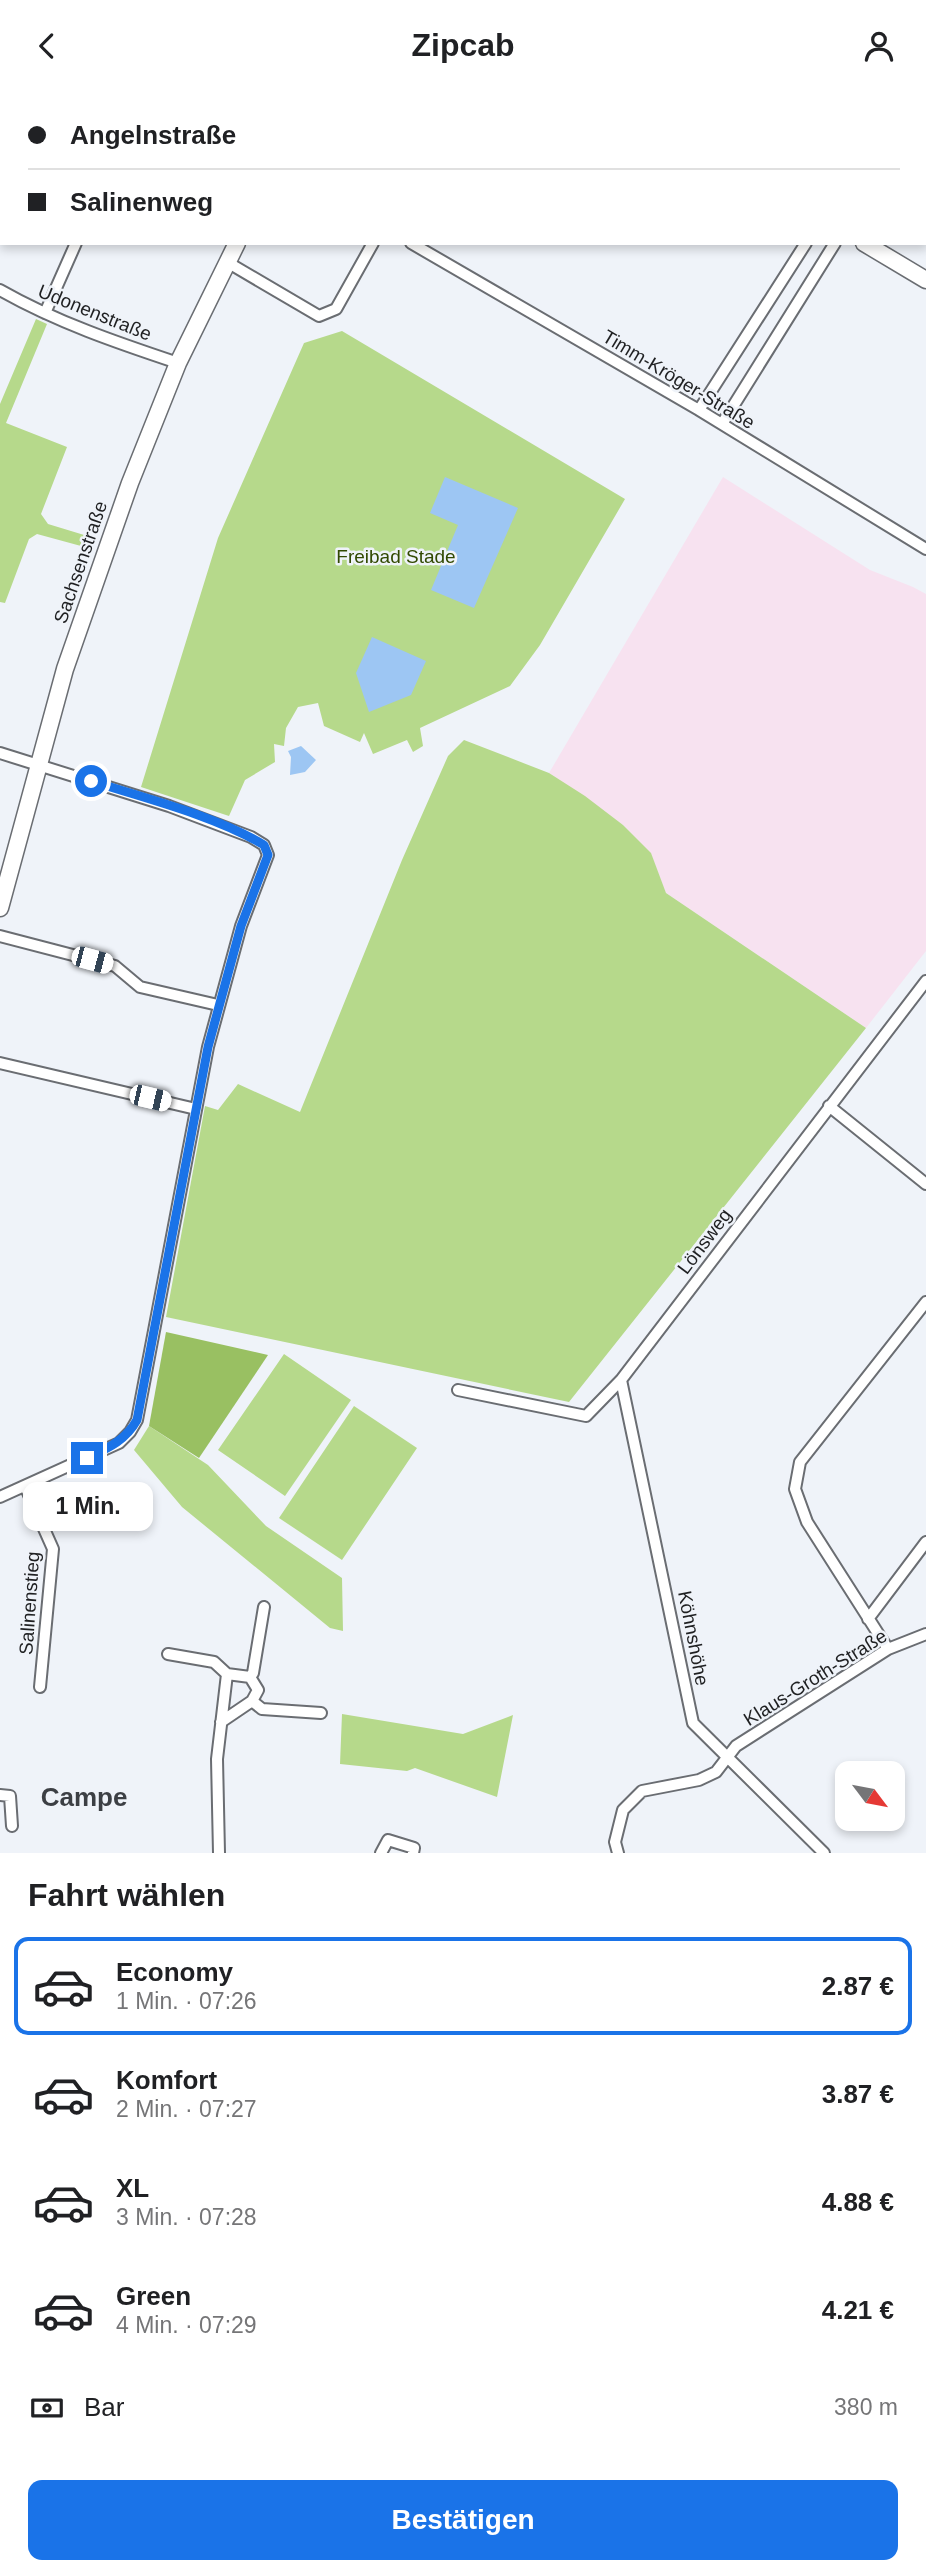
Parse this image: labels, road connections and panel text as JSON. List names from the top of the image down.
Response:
{
  "streets": {
    "street": [
      "Udonenstraße",
      "Timm-Kröger-Straße",
      "Sachsenstraße",
      "Lönsweg",
      "Salinenstieg",
      "Köhnshöhe",
      "Klaus-Groth-Straße"
    ]
  },
  "crossings": [
    ["Udonenstraße", "Sachsenstraße"],
    ["Lönsweg", "Köhnshöhe"],
    ["Köhnshöhe", "Klaus-Groth-Straße"]
  ],
  "districts": ["Campe"],
  "parks": ["Freibad Stade"],
  "north": "bottom right",
  "page": {
    "header": "Zipcab",
    "banner": ["Angelnstraße", "Salinenweg"],
    "bubble": "1 Min.",
    "heading": "Fahrt wählen",
    "list": [
      {
        "name": "Economy",
        "note": "1 Min. · 07:26",
        "value": "2.87 €"
      },
      {
        "name": "Komfort",
        "note": "2 Min. · 07:27",
        "value": "3.87 €"
      },
      {
        "name": "XL",
        "note": "3 Min. · 07:28",
        "value": "4.88 €"
      },
      {
        "name": "Green",
        "note": "4 Min. · 07:29",
        "value": "4.21 €"
      }
    ],
    "pay": ["Bar", "380 m"],
    "buttons": "Bestätigen"
  }
}
